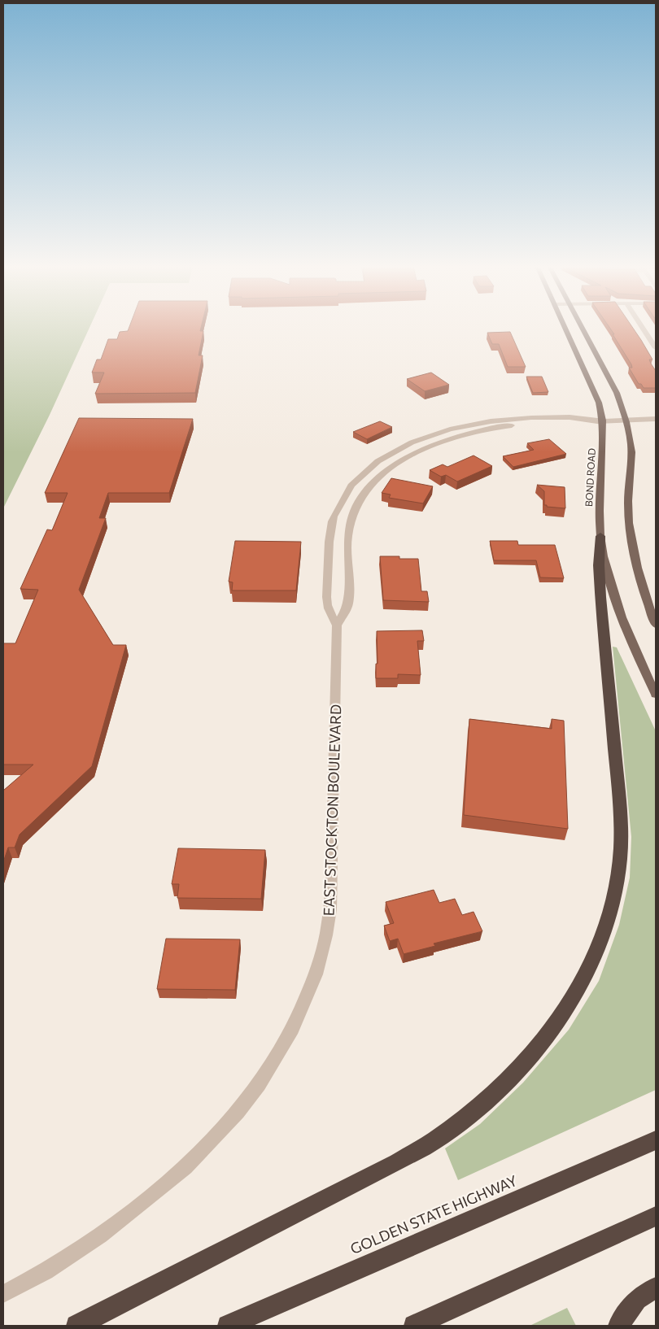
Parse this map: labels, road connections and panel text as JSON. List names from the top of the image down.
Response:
{
  "streets": {
    "highway": ["GOLDEN STATE HIGHWAY"],
    "main road": ["BOND ROAD"],
    "street": ["EAST STOCKTON BOULEVARD"]
  },
  "crossings": [
    ["BOND ROAD", "EAST STOCKTON BOULEVARD"]
  ]
}
